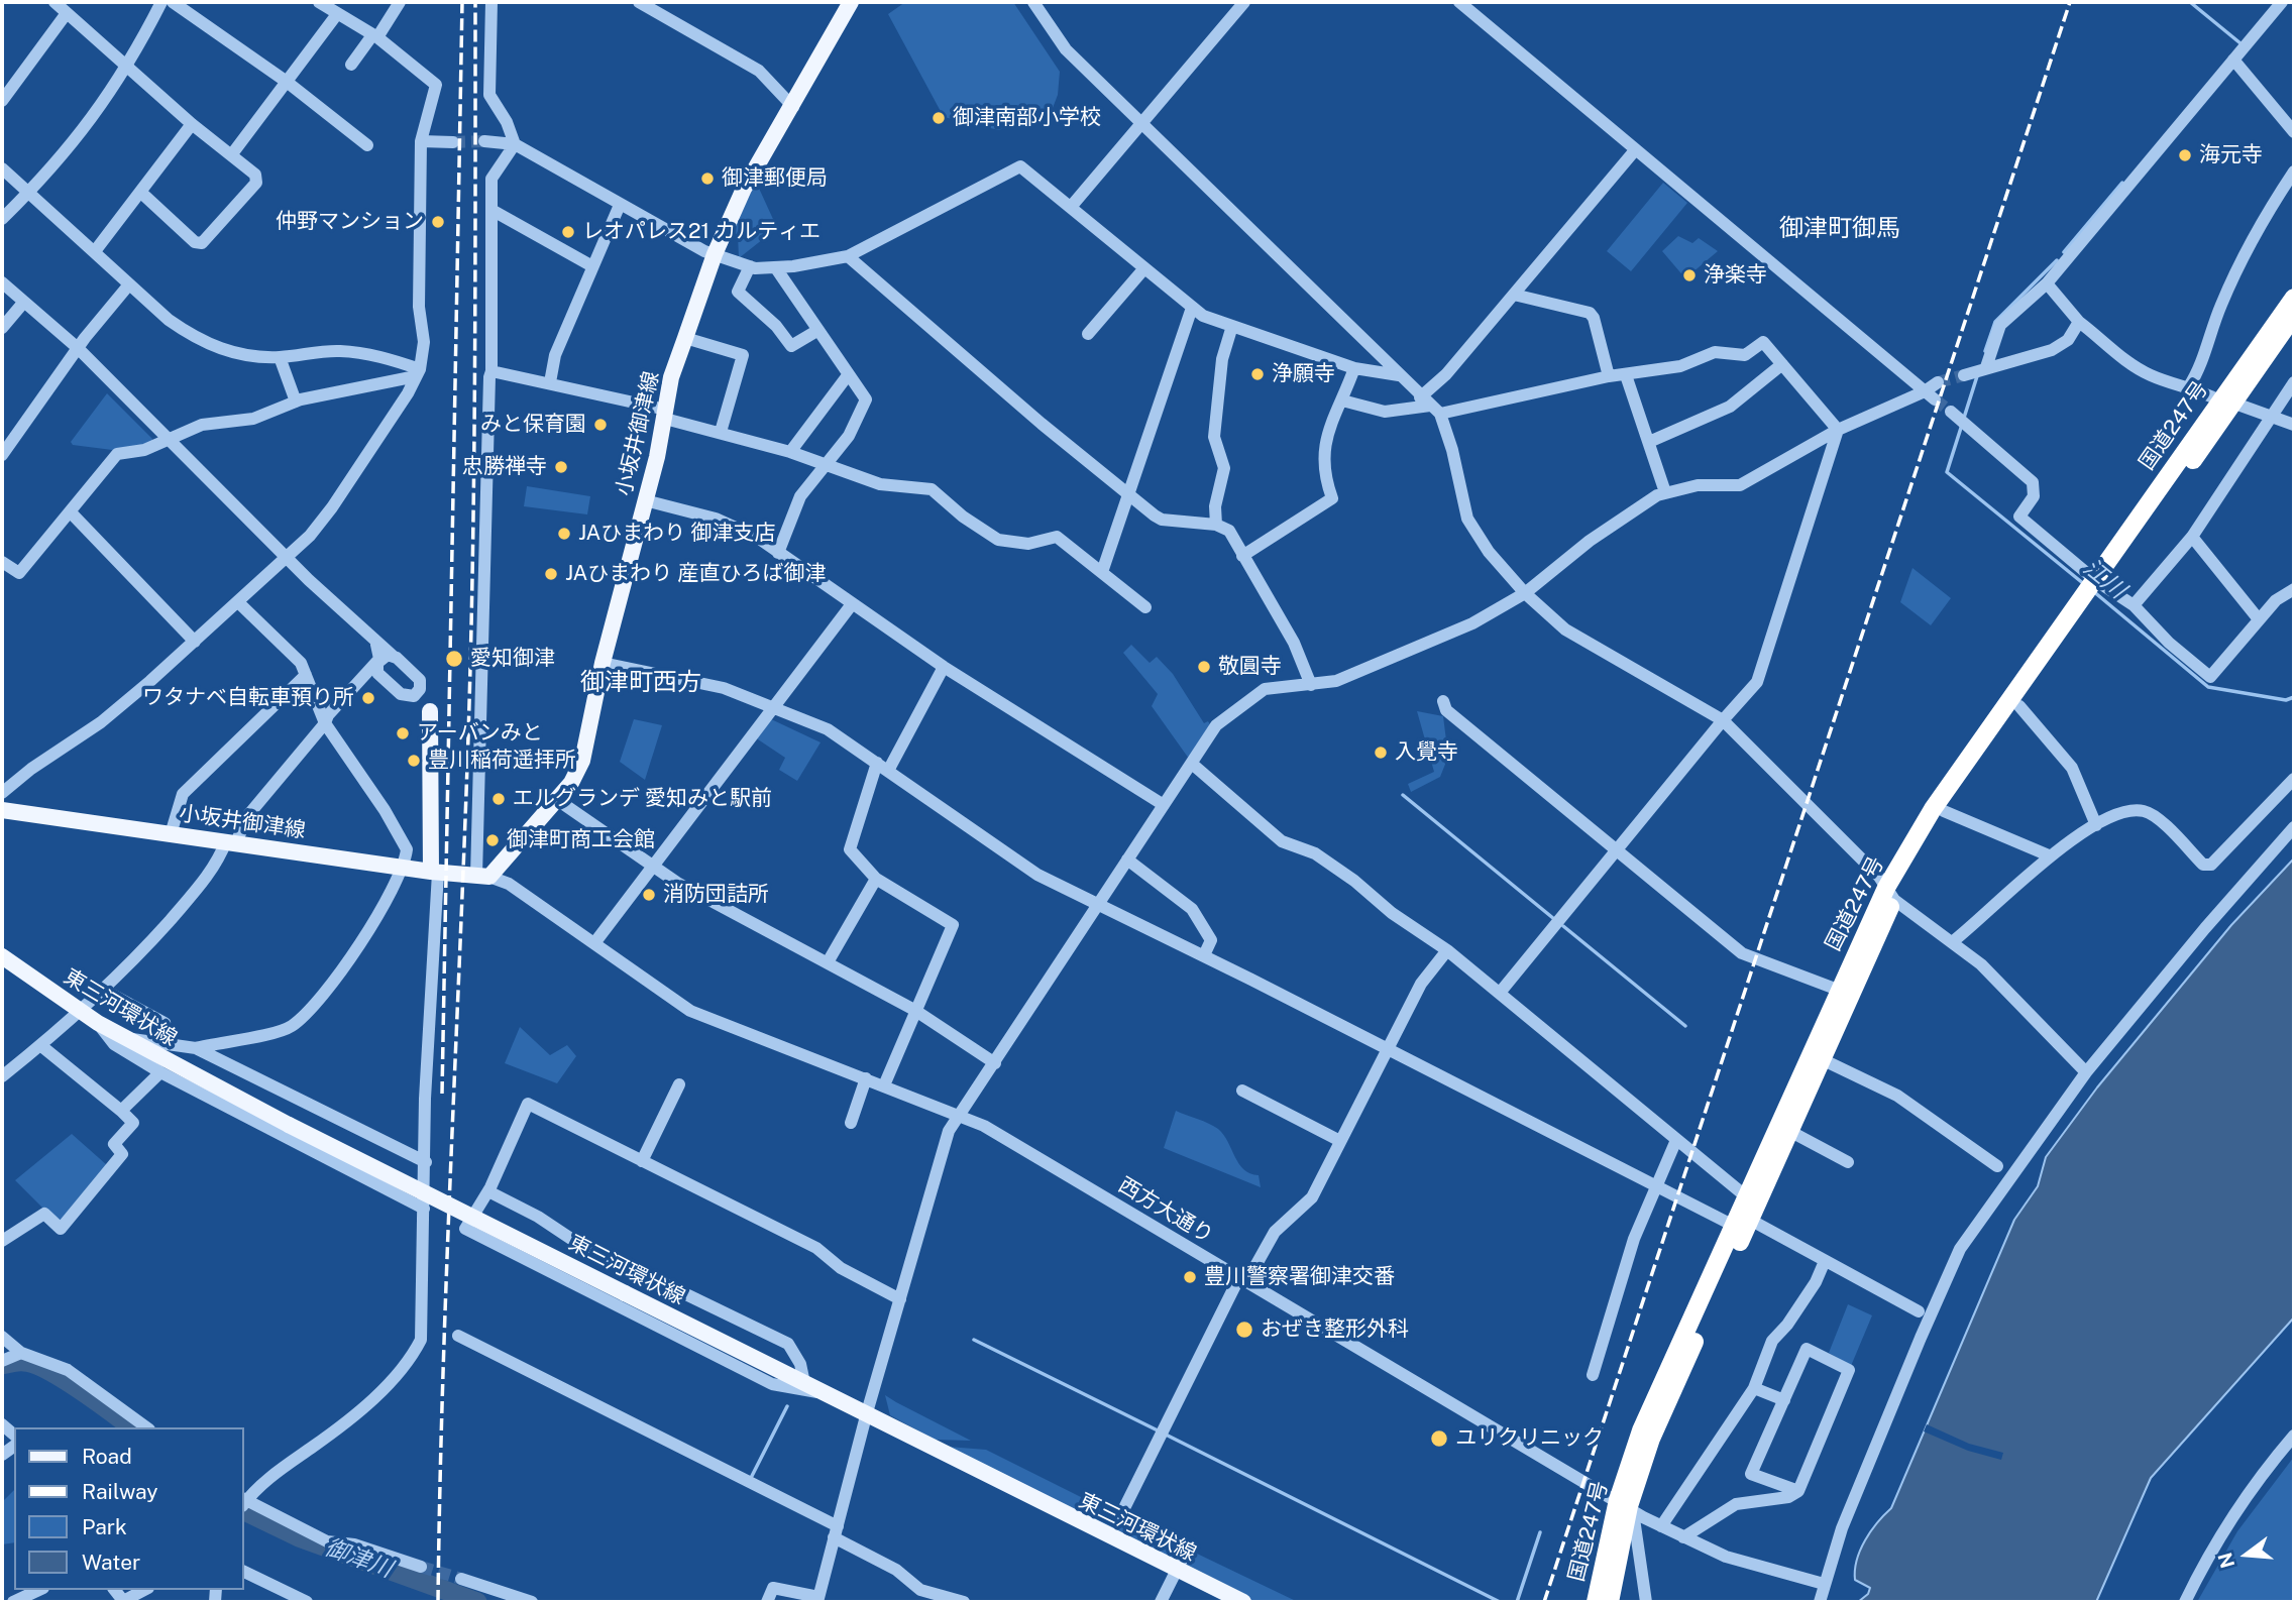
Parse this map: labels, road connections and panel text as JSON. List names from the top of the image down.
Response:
{
  "streets": {
    "highway": ["国道247号"],
    "main road": ["小坂井御津線", "東三河環状線"],
    "street": ["西方大通り"]
  },
  "crossings": [
    ["国道247号", "西方大通り"],
    ["小坂井御津線", "西方大通り"]
  ],
  "districts": ["御津町御馬", "御津町西方"],
  "water": ["江川", "御津川"],
  "places": [
    "御津南部小学校",
    "海元寺",
    "御津郵便局",
    "仲野マンション",
    "レオパレス21 カルティエ",
    "浄楽寺",
    "浄願寺",
    "みと保育園",
    "忠勝禅寺",
    "JAひまわり 御津支店",
    "JAひまわり 産直ひろば御津",
    "愛知御津",
    "敬圓寺",
    "ワタナベ自転車預り所",
    "アーバンみと",
    "入覺寺",
    "豊川稲荷遥拝所",
    "エルグランデ 愛知みと駅前",
    "御津町商工会館",
    "消防団詰所",
    "豊川警察署御津交番",
    "おぜき整形外科",
    "ユリクリニック"
  ],
  "legend": [
    "Road",
    "Railway",
    "Park",
    "Water"
  ],
  "north": "left"
}
